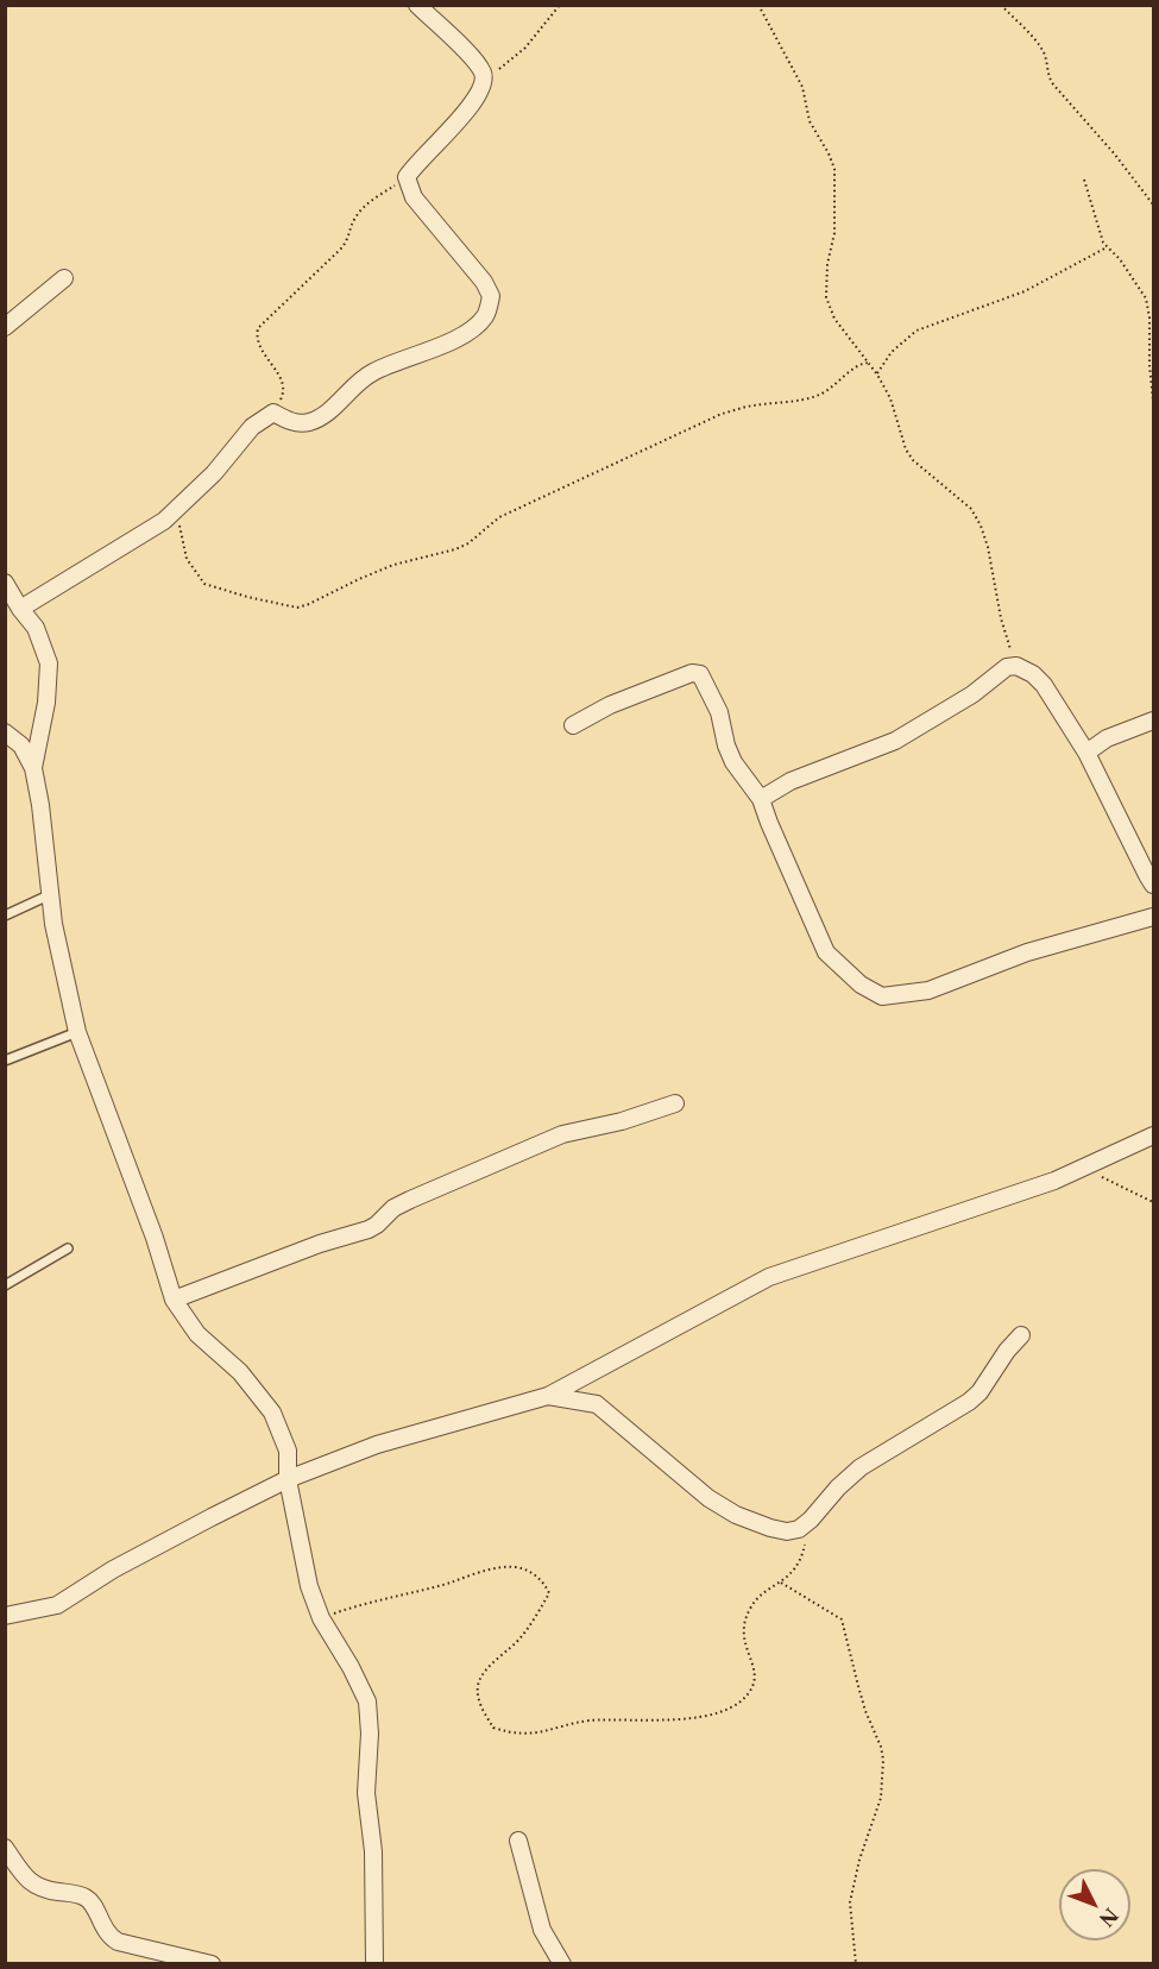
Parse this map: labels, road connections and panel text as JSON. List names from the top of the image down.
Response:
{
  "north": "bottom right"
}
